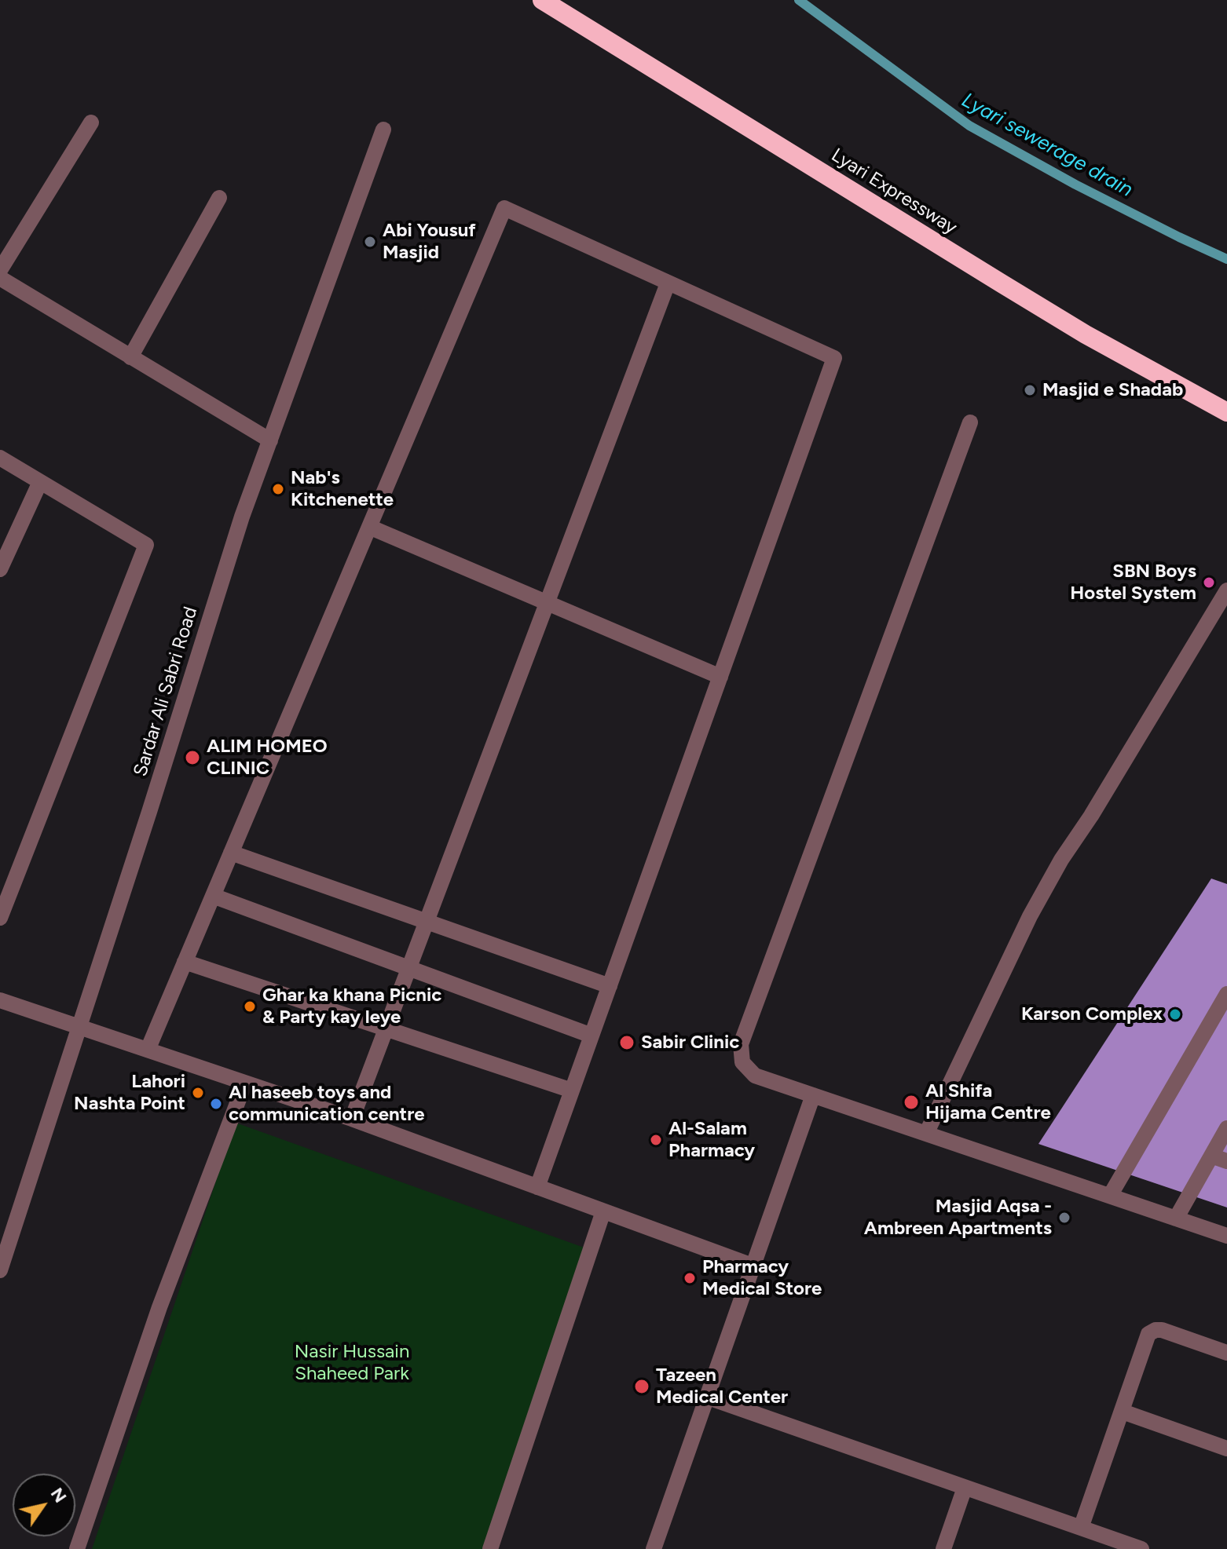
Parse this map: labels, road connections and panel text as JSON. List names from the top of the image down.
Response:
{
  "streets": {
    "highway": ["Lyari Expressway"],
    "street": ["Sardar Ali Sabri Road"]
  },
  "water": ["Lyari sewerage drain"],
  "parks": ["Nasir Hussain Shaheed Park"],
  "places": [
    "Abi Yousuf Masjid",
    "Masjid e Shadab",
    "Nab's Kitchenette",
    "SBN Boys Hostel System",
    "ALIM HOMEO CLINIC",
    "Ghar ka khana Picnic & Party kay leye",
    "Karson Complex",
    "Sabir Clinic",
    "Lahori Nashta Point",
    "Al Shifa Hijama Centre",
    "Al haseeb toys and communication centre",
    "Al-Salam Pharmacy",
    "Masjid Aqsa - Ambreen Apartments",
    "Pharmacy Medical Store",
    "Tazeen Medical Center"
  ],
  "north": "top right"
}
